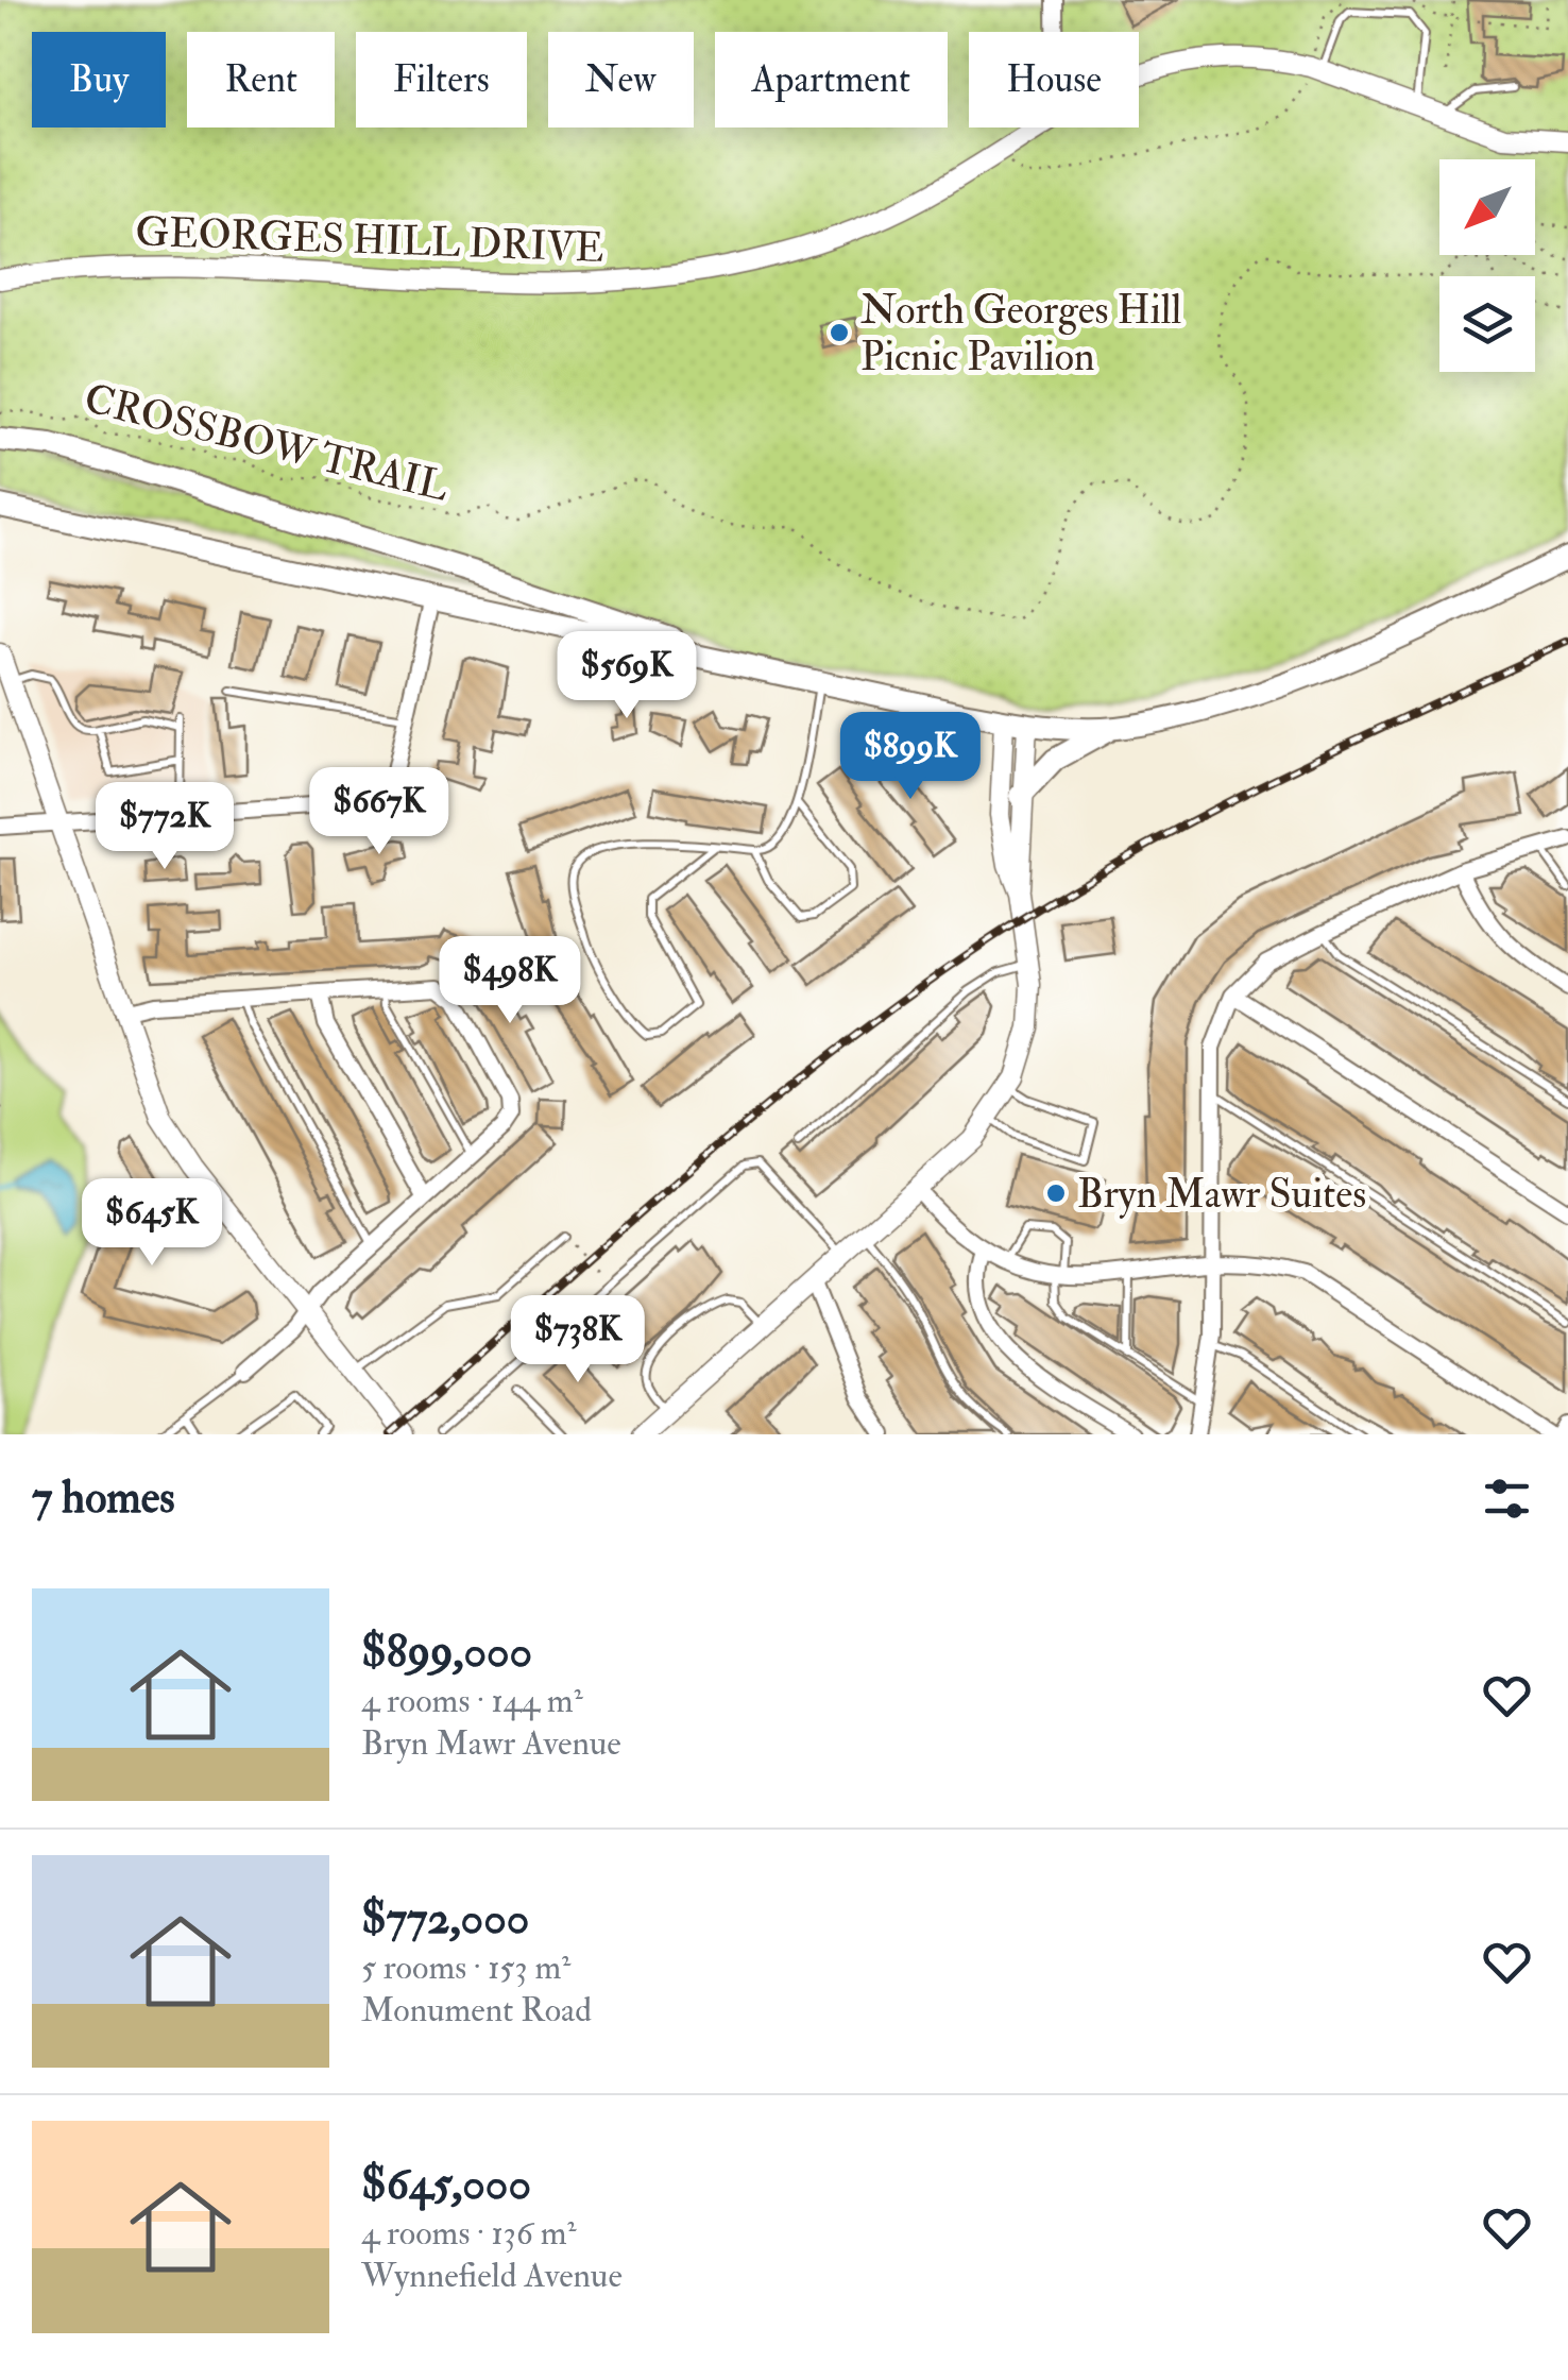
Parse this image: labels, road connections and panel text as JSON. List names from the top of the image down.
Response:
{
  "streets": {
    "street": ["GEORGES HILL DRIVE"],
    "path": ["CROSSBOW TRAIL"]
  },
  "places": ["North Georges Hill Picnic Pavilion", "Bryn Mawr Suites"],
  "north": "bottom left",
  "page": {
    "chip": [
      "Buy",
      "Rent",
      "Filters",
      "New",
      "Apartment",
      "House"
    ],
    "price": [
      "$569K",
      "$899K",
      "$667K",
      "$772K",
      "$498K",
      "$645K",
      "$738K"
    ],
    "heading": "7 homes",
    "list": [
      {
        "name": "$899,000",
        "note": "4 rooms · 144 m² · Bryn Mawr Avenue"
      },
      {
        "name": "$772,000",
        "note": "5 rooms · 153 m² · Monument Road"
      },
      {
        "name": "$645,000",
        "note": "4 rooms · 136 m² · Wynnefield Avenue"
      }
    ]
  }
}
